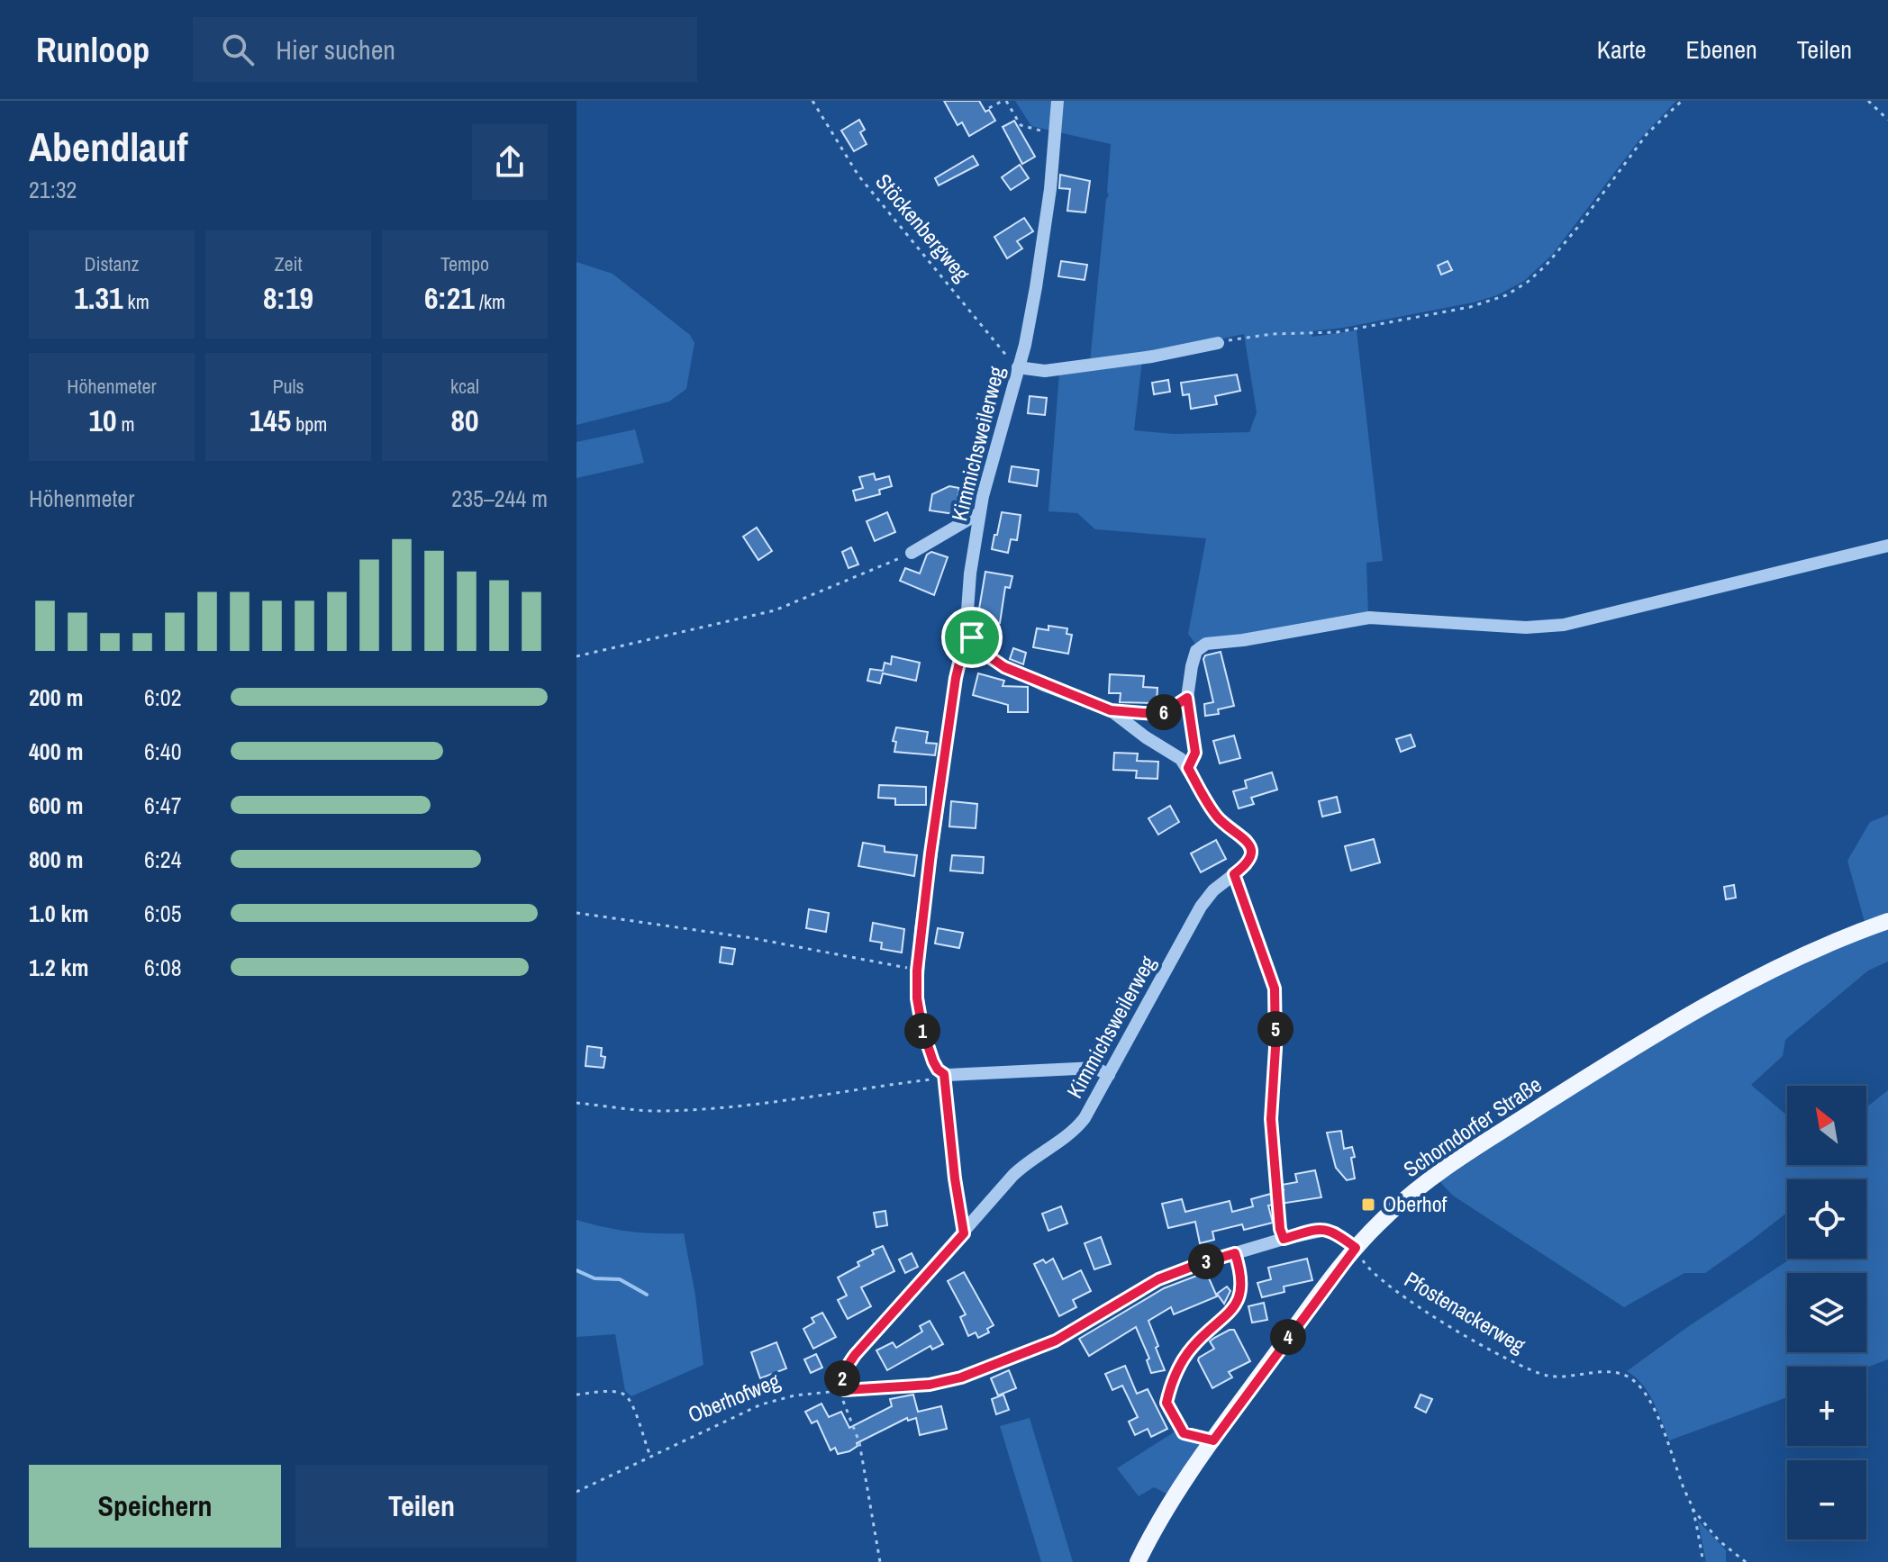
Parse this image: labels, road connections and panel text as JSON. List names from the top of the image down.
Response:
{
  "streets": {
    "main road": ["Schorndorfer Straße"],
    "street": ["Kimmichsweilerweg"],
    "path": ["Stöckenbergweg", "Pfostenackerweg", "Oberhofweg"]
  },
  "crossings": [
    ["Stöckenbergweg", "Kimmichsweilerweg"],
    ["Kimmichsweilerweg", "Oberhofweg"],
    ["Schorndorfer Straße", "Pfostenackerweg"]
  ],
  "places": {
    "transit": ["Oberhof"]
  },
  "north": "top left",
  "page": {
    "header": "Runloop",
    "search": "Hier suchen",
    "nav": ["Karte", "Ebenen", "Teilen"],
    "heading": ["Abendlauf", "21:32"],
    "stats": [
      ["Distanz", "1.31 km"],
      ["Zeit", "8:19"],
      ["Tempo", "6:21 /km"],
      ["Höhenmeter", "10 m"],
      ["Puls", "145 bpm"],
      ["kcal", "80"]
    ],
    "chart": ["Höhenmeter", "235–244 m"],
    "list": [
      {
        "name": "200 m",
        "note": "6:02"
      },
      {
        "name": "400 m",
        "note": "6:40"
      },
      {
        "name": "600 m",
        "note": "6:47"
      },
      {
        "name": "800 m",
        "note": "6:24"
      },
      {
        "name": "1.0 km",
        "note": "6:05"
      },
      {
        "name": "1.2 km",
        "note": "6:08"
      }
    ],
    "pins": [
      "6",
      "5",
      "1",
      "3",
      "4",
      "2"
    ],
    "map_buttons": ["+", "−"],
    "buttons": ["Speichern", "Teilen"]
  }
}
